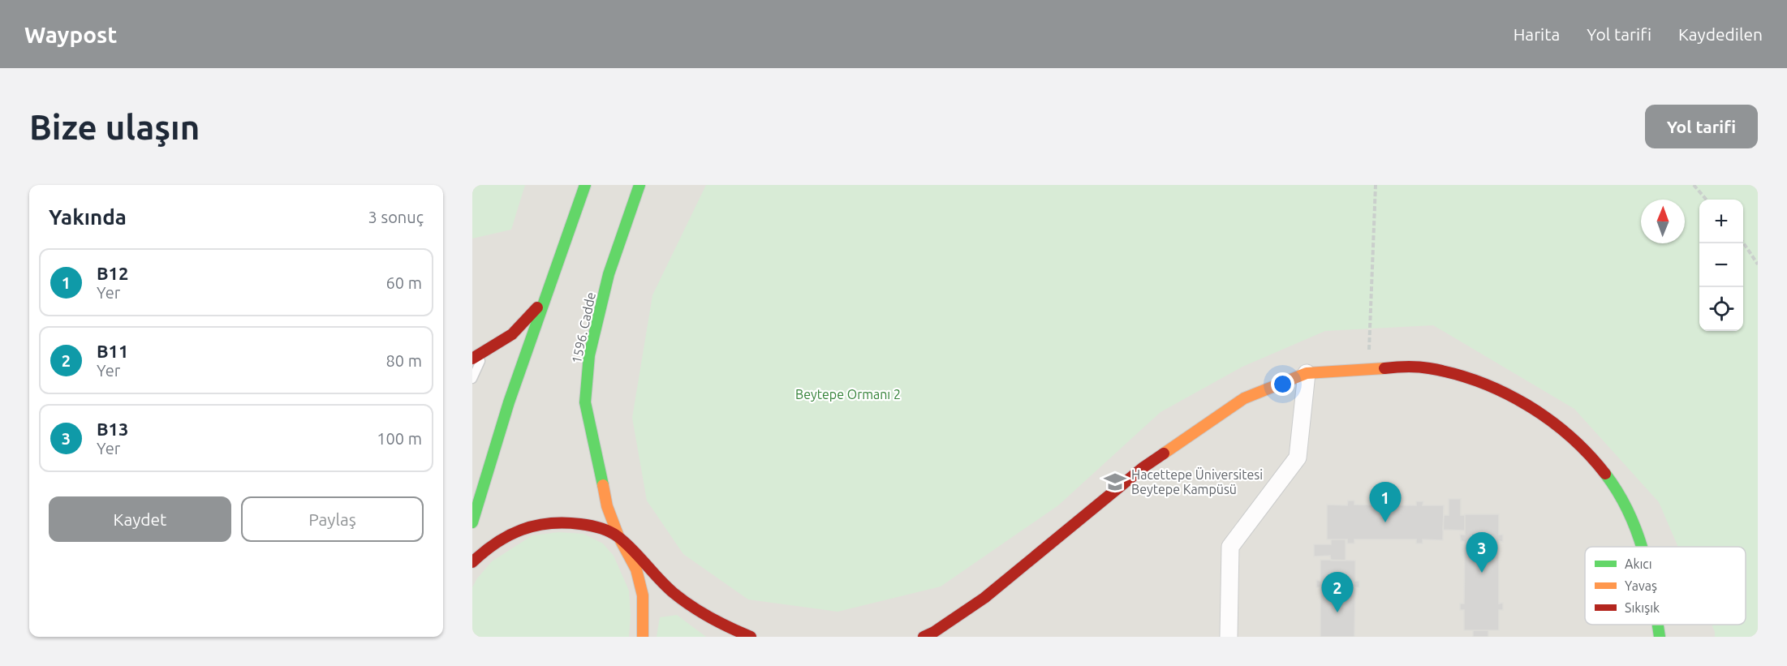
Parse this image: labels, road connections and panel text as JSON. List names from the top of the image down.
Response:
{
  "streets": {
    "street": ["1596. Cadde"]
  },
  "parks": ["Beytepe Ormanı 2"],
  "places": {
    "school or university": ["Hacettepe Üniversitesi Beytepe Kampüsü"]
  },
  "legend": ["Akıcı", "Yavaş", "Sıkışık"],
  "north": "top",
  "page": {
    "header": "Waypost",
    "nav": ["Harita", "Yol tarifi", "Kaydedilen"],
    "buttons": [
      "Yol tarifi",
      ["Kaydet", "Paylaş"]
    ],
    "title": "Bize ulaşın",
    "heading": ["Yakında", "3 sonuç"],
    "map_buttons": ["+", "−"],
    "list": [
      {
        "mark": "1",
        "name": "B12",
        "note": "Yer",
        "value": "60 m"
      },
      {
        "mark": "2",
        "name": "B11",
        "note": "Yer",
        "value": "80 m"
      },
      {
        "mark": "3",
        "name": "B13",
        "note": "Yer",
        "value": "100 m"
      }
    ],
    "pins": ["1", "3", "2"]
  }
}
